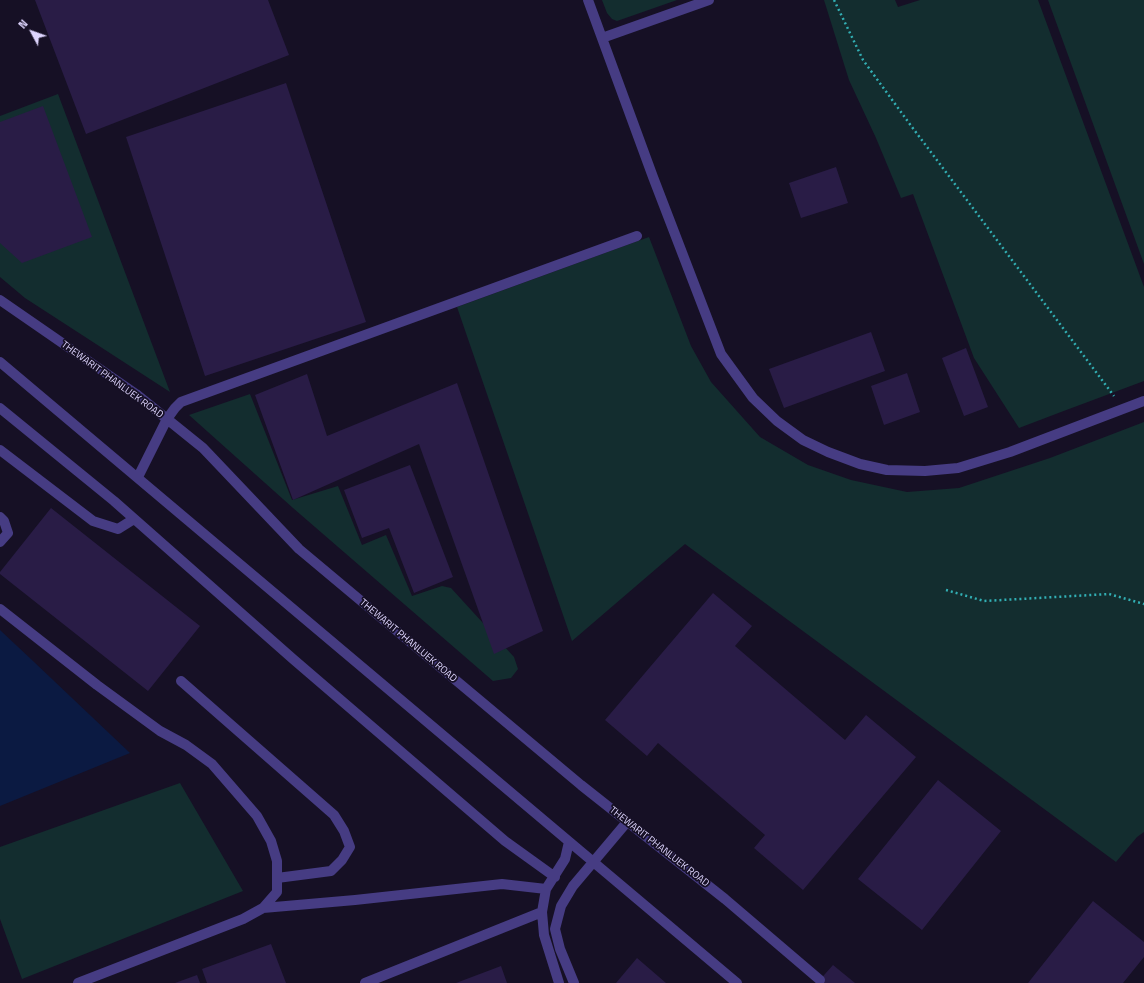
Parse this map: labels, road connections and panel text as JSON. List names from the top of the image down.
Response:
{
  "streets": {
    "street": ["THEWARIT PHANLUEK ROAD"]
  },
  "north": "top left"
}
